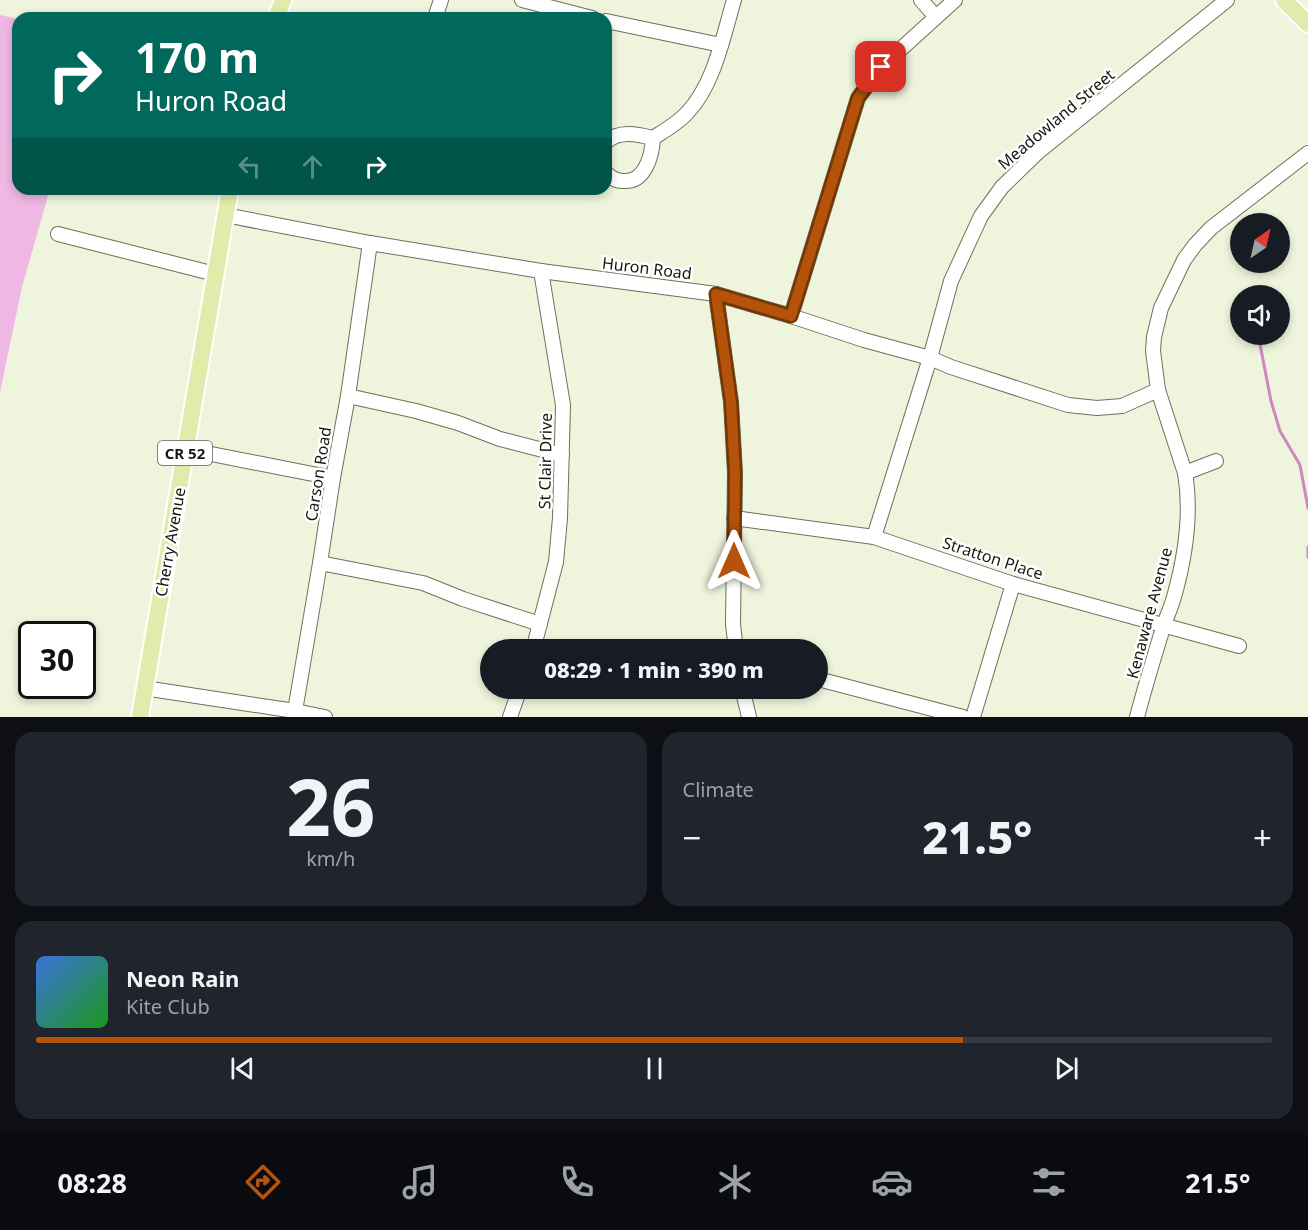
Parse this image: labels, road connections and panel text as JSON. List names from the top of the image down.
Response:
{
  "streets": {
    "main road": ["CR 52", "Cherry Avenue"],
    "street": [
      "Meadowland Street",
      "Huron Road",
      "St Clair Drive",
      "Carson Road",
      "Stratton Place",
      "Kenaware Avenue"
    ]
  },
  "crossings": [
    ["Meadowland Street", "Huron Road"],
    ["Meadowland Street", "Stratton Place"],
    ["Huron Road", "St Clair Drive"],
    ["Huron Road", "Carson Road"],
    ["Huron Road", "Cherry Avenue"],
    ["Huron Road", "Kenaware Avenue"],
    ["Stratton Place", "Kenaware Avenue"]
  ],
  "north": "top right",
  "page": {
    "turn": ["170 m", "Huron Road"],
    "limit": "30",
    "trip": "08:29 · 1 min · 390 m",
    "tile": [
      ["26", "km/h"],
      "Climate"
    ],
    "heat": ["−", "21.5°", "+"],
    "song": ["Neon Rain", "Kite Club"],
    "tabs": ["08:28", "21.5°"]
  }
}
